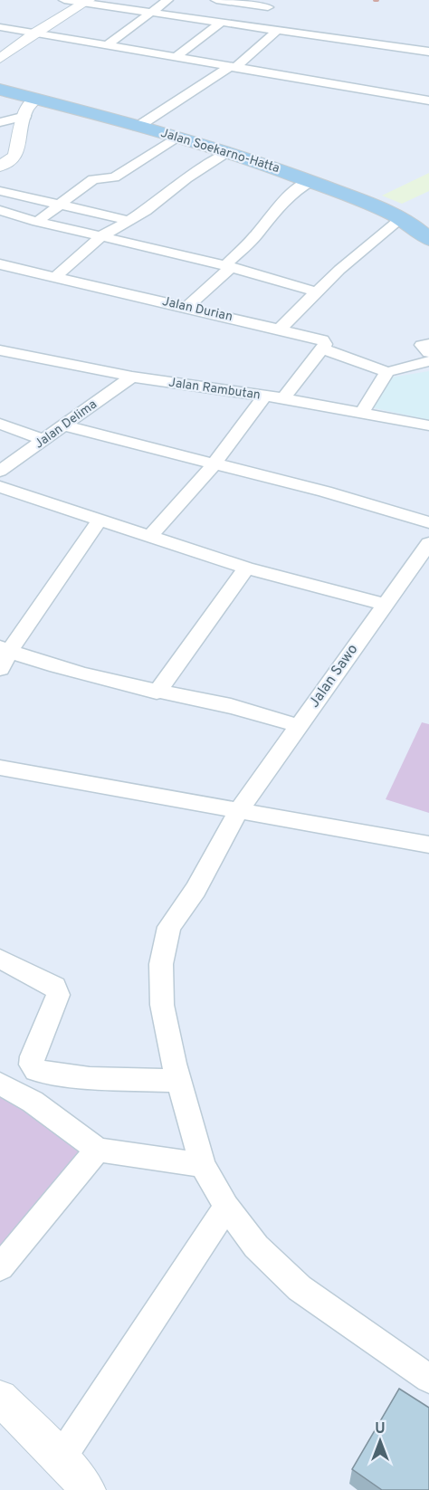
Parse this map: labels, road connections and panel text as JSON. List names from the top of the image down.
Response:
{
  "streets": {
    "highway": ["Jalan Soekarno-Hatta"],
    "street": [
      "Jalan Durian",
      "Jalan Rambutan",
      "Jalan Delima",
      "Jalan Sawo"
    ]
  },
  "crossings": [
    ["Jalan Rambutan", "Jalan Delima"]
  ],
  "north": "top"
}
